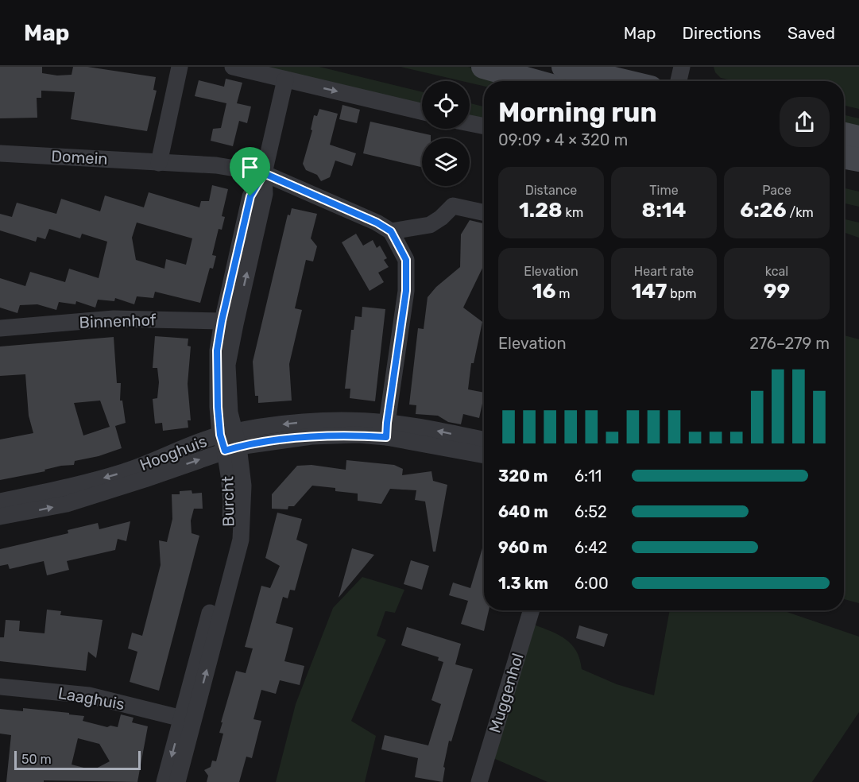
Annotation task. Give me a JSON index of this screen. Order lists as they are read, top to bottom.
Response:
{
  "streets": {
    "street": [
      "Domein",
      "Binnenhof",
      "Hooghuis",
      "Burcht",
      "Muggenhol",
      "Laaghuis"
    ]
  },
  "crossings": [
    ["Domein", "Burcht"],
    ["Binnenhof", "Burcht"],
    ["Hooghuis", "Burcht"],
    ["Burcht", "Laaghuis"]
  ],
  "scale_bar": "50 m",
  "page": {
    "header": "Map",
    "nav": ["Map", "Directions", "Saved"],
    "heading": ["Morning run", "09:09 · 4 × 320 m"],
    "stats": [
      ["Distance", "1.28 km"],
      ["Time", "8:14"],
      ["Pace", "6:26 /km"],
      ["Elevation", "16 m"],
      ["Heart rate", "147 bpm"],
      ["kcal", "99"]
    ],
    "chart": ["Elevation", "276–279 m"],
    "list": [
      {
        "name": "320 m",
        "note": "6:11"
      },
      {
        "name": "640 m",
        "note": "6:52"
      },
      {
        "name": "960 m",
        "note": "6:42"
      },
      {
        "name": "1.3 km",
        "note": "6:00"
      }
    ],
    "scale": "50 m"
  }
}
